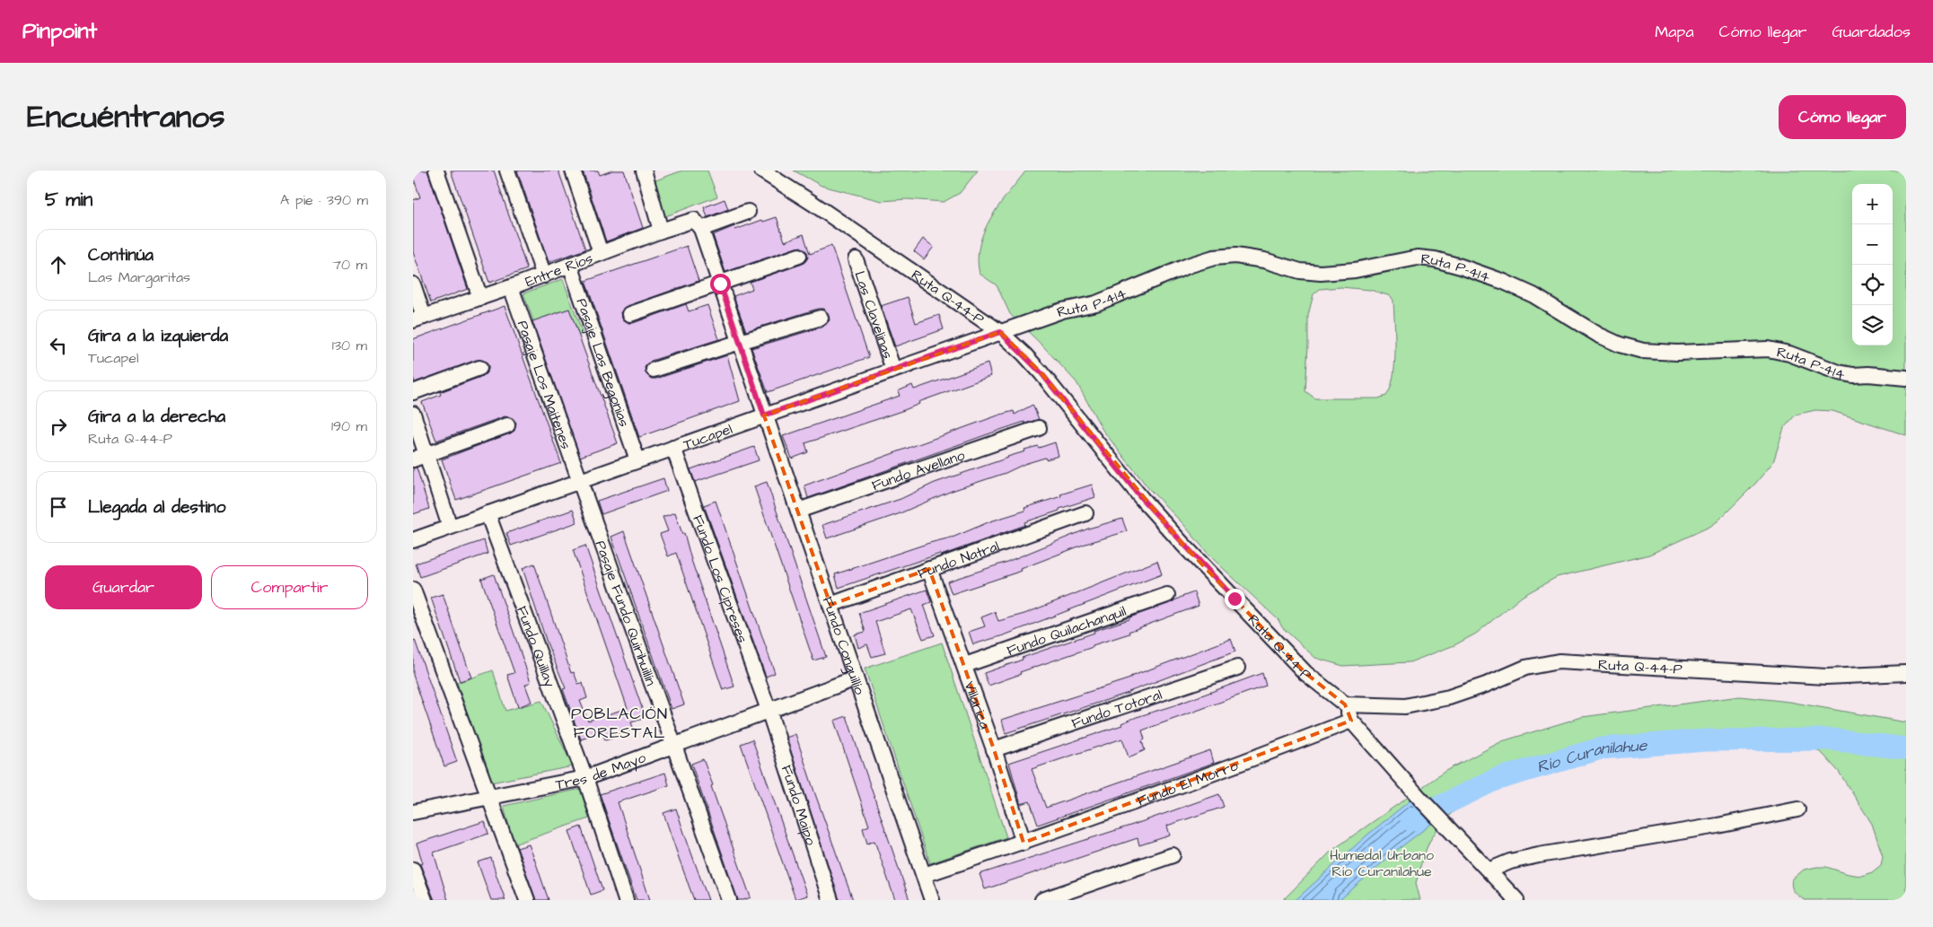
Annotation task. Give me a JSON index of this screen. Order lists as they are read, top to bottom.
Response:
{
  "streets": {
    "street": [
      "Entre Ríos",
      "Ruta P-414",
      "Ruta Q-44-P",
      "Las Clavelinas",
      "Pasaje Las Begonias",
      "Pasaje Los Maitenes",
      "Tucapel",
      "Fundo Avellano",
      "Fundo Natral",
      "Fundo Los Cipreses",
      "Pasaje Fundo Quirihuillín",
      "Fundo Quilachanquil",
      "Fundo Quillay",
      "Fundo Conguillío",
      "Villarica",
      "Fundo Totoral",
      "Tres de Mayo",
      "Fundo El Morro",
      "Fundo Maipo"
    ]
  },
  "crossings": [
    ["Entre Ríos", "Pasaje Las Begonias"],
    ["Entre Ríos", "Pasaje Los Maitenes"],
    ["Entre Ríos", "Fundo Conguillío"],
    ["Ruta P-414", "Ruta Q-44-P"],
    ["Ruta P-414", "Tucapel"],
    ["Ruta Q-44-P", "Tucapel"],
    ["Las Clavelinas", "Tucapel"],
    ["Pasaje Las Begonias", "Tucapel"],
    ["Pasaje Los Maitenes", "Tucapel"],
    ["Pasaje Los Maitenes", "Pasaje Fundo Quirihuillín"],
    ["Tucapel", "Fundo Los Cipreses"],
    ["Tucapel", "Pasaje Fundo Quirihuillín"],
    ["Tucapel", "Fundo Quillay"],
    ["Tucapel", "Fundo Conguillío"],
    ["Fundo Avellano", "Fundo Conguillío"],
    ["Fundo Natral", "Fundo Conguillío"],
    ["Fundo Natral", "Villarica"],
    ["Fundo Los Cipreses", "Tres de Mayo"],
    ["Fundo Los Cipreses", "Fundo Maipo"],
    ["Pasaje Fundo Quirihuillín", "Tres de Mayo"],
    ["Fundo Quilachanquil", "Villarica"],
    ["Fundo Quillay", "Tres de Mayo"],
    ["Fundo Conguillío", "Tres de Mayo"],
    ["Villarica", "Fundo Totoral"],
    ["Villarica", "Fundo El Morro"],
    ["Tres de Mayo", "Fundo Maipo"]
  ],
  "districts": ["POBLACIÓN FORESTAL"],
  "water": ["Río Curanilahue"],
  "parks": ["Humedal Urbano Río Curanilahue"],
  "page": {
    "header": "Pinpoint",
    "nav": ["Mapa", "Cómo llegar", "Guardados"],
    "title": "Encuéntranos",
    "buttons": [
      "Cómo llegar",
      ["Guardar", "Compartir"]
    ],
    "heading": ["5 min", "A pie · 390 m"],
    "map_buttons": ["+", "−"],
    "list": [
      ["Continúa", "Las Margaritas", "70 m"],
      ["Gira a la izquierda", "Tucapel", "130 m"],
      ["Gira a la derecha", "Ruta Q-44-P", "190 m"],
      "Llegada al destino"
    ]
  }
}
